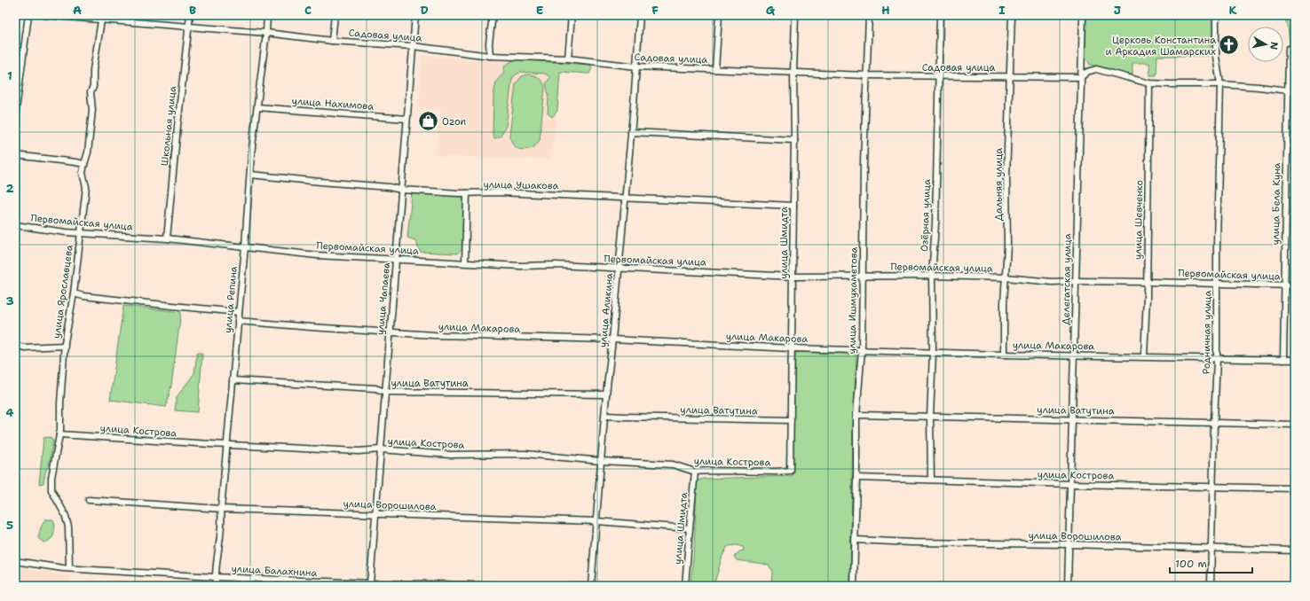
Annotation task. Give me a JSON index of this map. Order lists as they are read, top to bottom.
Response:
{
  "streets": {
    "street": [
      "Садовая улица",
      "улица Нахимова",
      "Школьная улица",
      "Дальняя улица",
      "улица Ушакова",
      "улица Бела Куна",
      "Озёрная улица",
      "улица Шевченко",
      "Первомайская улица",
      "улица Шмидта",
      "Делегатская улица",
      "улица Ярославцева",
      "улица Чапаева",
      "улица Репина",
      "улица Ишмухаметова",
      "улица Аликина",
      "улица Макарова",
      "Родничная улица",
      "улица Ватутина",
      "улица Кострова",
      "улица Ворошилова",
      "улица Балахнина"
    ]
  },
  "crossings": [
    ["Садовая улица", "Школьная улица"],
    ["Садовая улица", "Дальняя улица"],
    ["Садовая улица", "улица Бела Куна"],
    ["Садовая улица", "Озёрная улица"],
    ["Садовая улица", "улица Шевченко"],
    ["Садовая улица", "улица Шмидта"],
    ["Садовая улица", "Делегатская улица"],
    ["Садовая улица", "улица Ярославцева"],
    ["Садовая улица", "улица Чапаева"],
    ["Садовая улица", "улица Репина"],
    ["Садовая улица", "улица Ишмухаметова"],
    ["Садовая улица", "улица Аликина"],
    ["Садовая улица", "Родничная улица"],
    ["улица Нахимова", "улица Чапаева"],
    ["улица Нахимова", "улица Репина"],
    ["Школьная улица", "Первомайская улица"],
    ["Дальняя улица", "Первомайская улица"],
    ["Дальняя улица", "улица Макарова"],
    ["улица Ушакова", "улица Шмидта"],
    ["улица Ушакова", "улица Чапаева"],
    ["улица Ушакова", "улица Репина"],
    ["улица Ушакова", "улица Аликина"],
    ["улица Бела Куна", "Первомайская улица"],
    ["улица Бела Куна", "улица Макарова"],
    ["Озёрная улица", "Первомайская улица"],
    ["Озёрная улица", "улица Макарова"],
    ["Озёрная улица", "улица Ватутина"],
    ["Озёрная улица", "улица Кострова"],
    ["улица Шевченко", "Первомайская улица"],
    ["улица Шевченко", "улица Макарова"],
    ["Первомайская улица", "улица Шмидта"],
    ["Первомайская улица", "Делегатская улица"],
    ["Первомайская улица", "улица Ярославцева"],
    ["Первомайская улица", "улица Чапаева"],
    ["Первомайская улица", "улица Репина"],
    ["Первомайская улица", "улица Ишмухаметова"],
    ["Первомайская улица", "улица Аликина"],
    ["Первомайская улица", "Родничная улица"],
    ["улица Шмидта", "улица Макарова"],
    ["улица Шмидта", "улица Ватутина"],
    ["улица Шмидта", "улица Кострова"],
    ["улица Шмидта", "улица Ворошилова"],
    ["Делегатская улица", "улица Макарова"],
    ["Делегатская улица", "улица Ватутина"],
    ["Делегатская улица", "улица Кострова"],
    ["Делегатская улица", "улица Ворошилова"],
    ["улица Ярославцева", "улица Кострова"],
    ["улица Ярославцева", "улица Балахнина"],
    ["улица Чапаева", "улица Макарова"],
    ["улица Чапаева", "улица Ватутина"],
    ["улица Чапаева", "улица Кострова"],
    ["улица Чапаева", "улица Ворошилова"],
    ["улица Чапаева", "улица Балахнина"],
    ["улица Репина", "улица Макарова"],
    ["улица Репина", "улица Ватутина"],
    ["улица Репина", "улица Кострова"],
    ["улица Репина", "улица Ворошилова"],
    ["улица Репина", "улица Балахнина"],
    ["улица Ишмухаметова", "улица Макарова"],
    ["улица Ишмухаметова", "улица Ватутина"],
    ["улица Ишмухаметова", "улица Кострова"],
    ["улица Ишмухаметова", "улица Ворошилова"],
    ["улица Аликина", "улица Макарова"],
    ["улица Аликина", "улица Ватутина"],
    ["улица Аликина", "улица Кострова"],
    ["улица Аликина", "улица Ворошилова"],
    ["улица Макарова", "Родничная улица"],
    ["Родничная улица", "улица Ватутина"],
    ["Родничная улица", "улица Кострова"],
    ["Родничная улица", "улица Ворошилова"]
  ],
  "places": {
    "church": ["Церковь Константина и Аркадия Шамарских"],
    "shop": ["Ozon"]
  },
  "scale_bar": "100 m",
  "north": "right",
  "grid": {
    "columns": [
      "A",
      "B",
      "C",
      "D",
      "E",
      "F",
      "G",
      "H",
      "I",
      "J",
      "K"
    ],
    "rows": [
      "1",
      "2",
      "3",
      "4",
      "5"
    ]
  }
}
